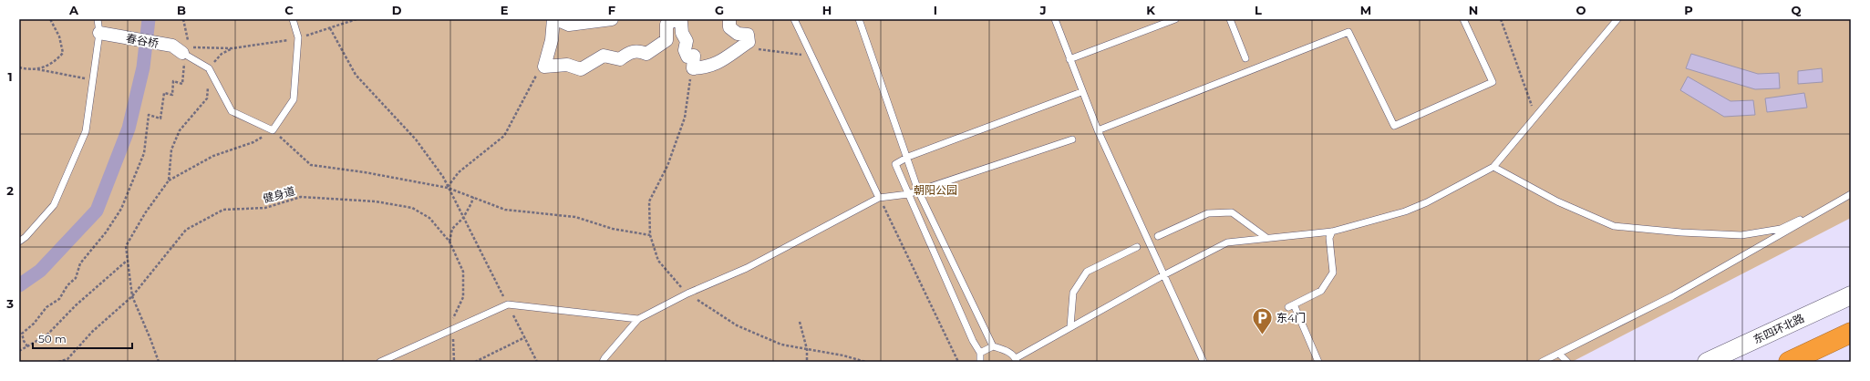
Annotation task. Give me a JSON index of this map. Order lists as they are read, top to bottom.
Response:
{
  "streets": {
    "street": ["春谷桥", "东四环北路"],
    "path": ["健身道"]
  },
  "parks": ["朝阳公园"],
  "places": {
    "parking": ["东4门"]
  },
  "scale_bar": "50 m",
  "grid": {
    "columns": [
      "A",
      "B",
      "C",
      "D",
      "E",
      "F",
      "G",
      "H",
      "I",
      "J",
      "K",
      "L",
      "M",
      "N",
      "O",
      "P",
      "Q"
    ],
    "rows": ["1", "2", "3"]
  }
}
